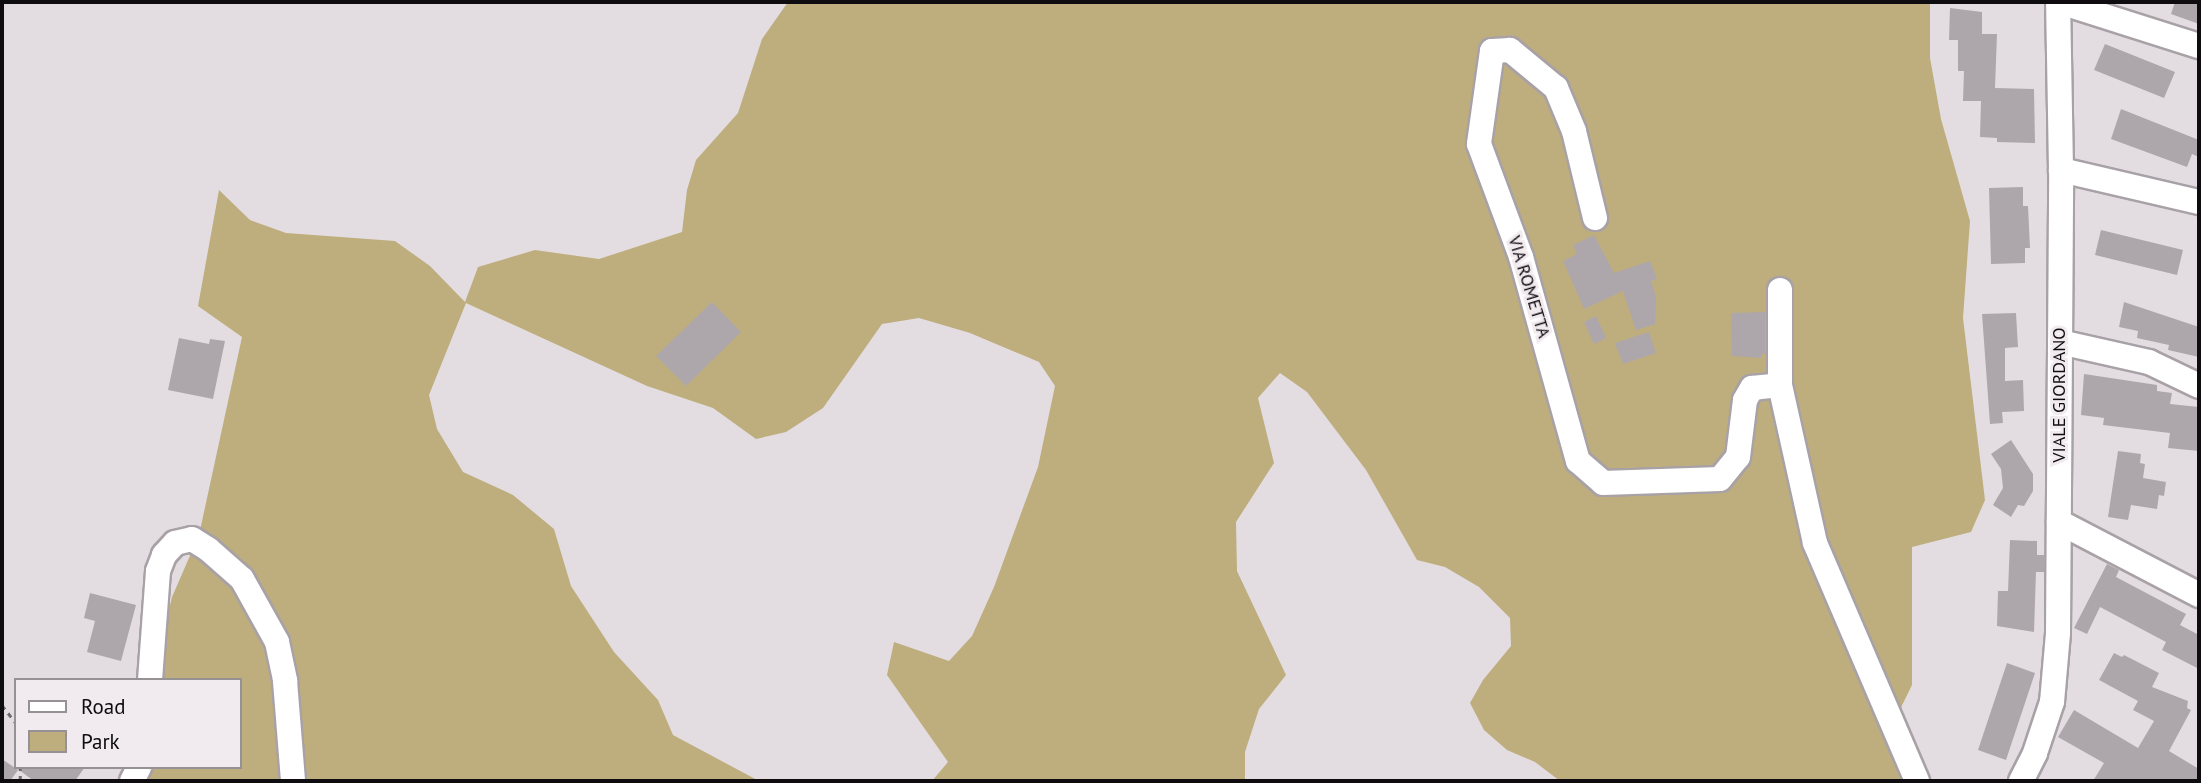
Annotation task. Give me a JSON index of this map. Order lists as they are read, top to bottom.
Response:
{
  "streets": {
    "street": ["VIA ROMETTA", "VIALE GIORDANO"]
  },
  "legend": ["Road", "Park"]
}
